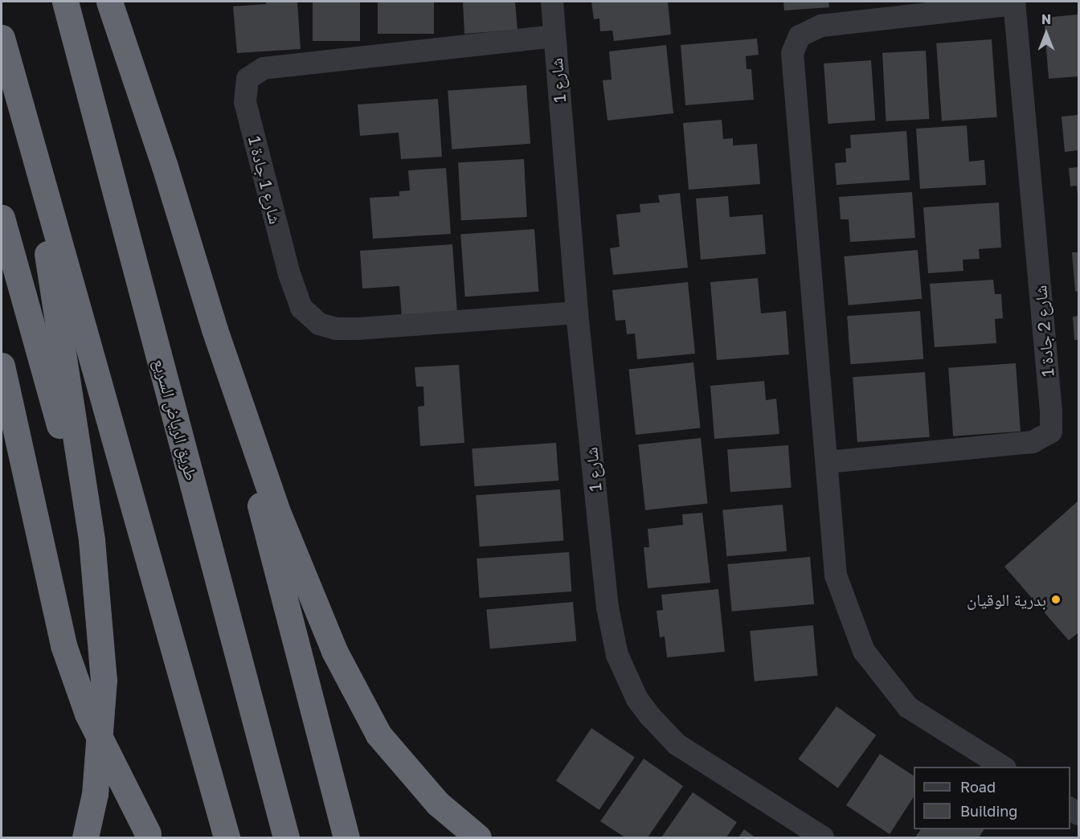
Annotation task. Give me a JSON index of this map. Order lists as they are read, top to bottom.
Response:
{
  "streets": {
    "highway": ["طريق الرياض السريع"],
    "street": ["شارع 1", "شارع 1 جادة 1", "شارع 2 جادة 1"]
  },
  "crossings": [
    ["شارع 1", "شارع 1 جادة 1"]
  ],
  "places": ["بدرية الوقيان"],
  "legend": ["Road", "Building"],
  "north": "top"
}
